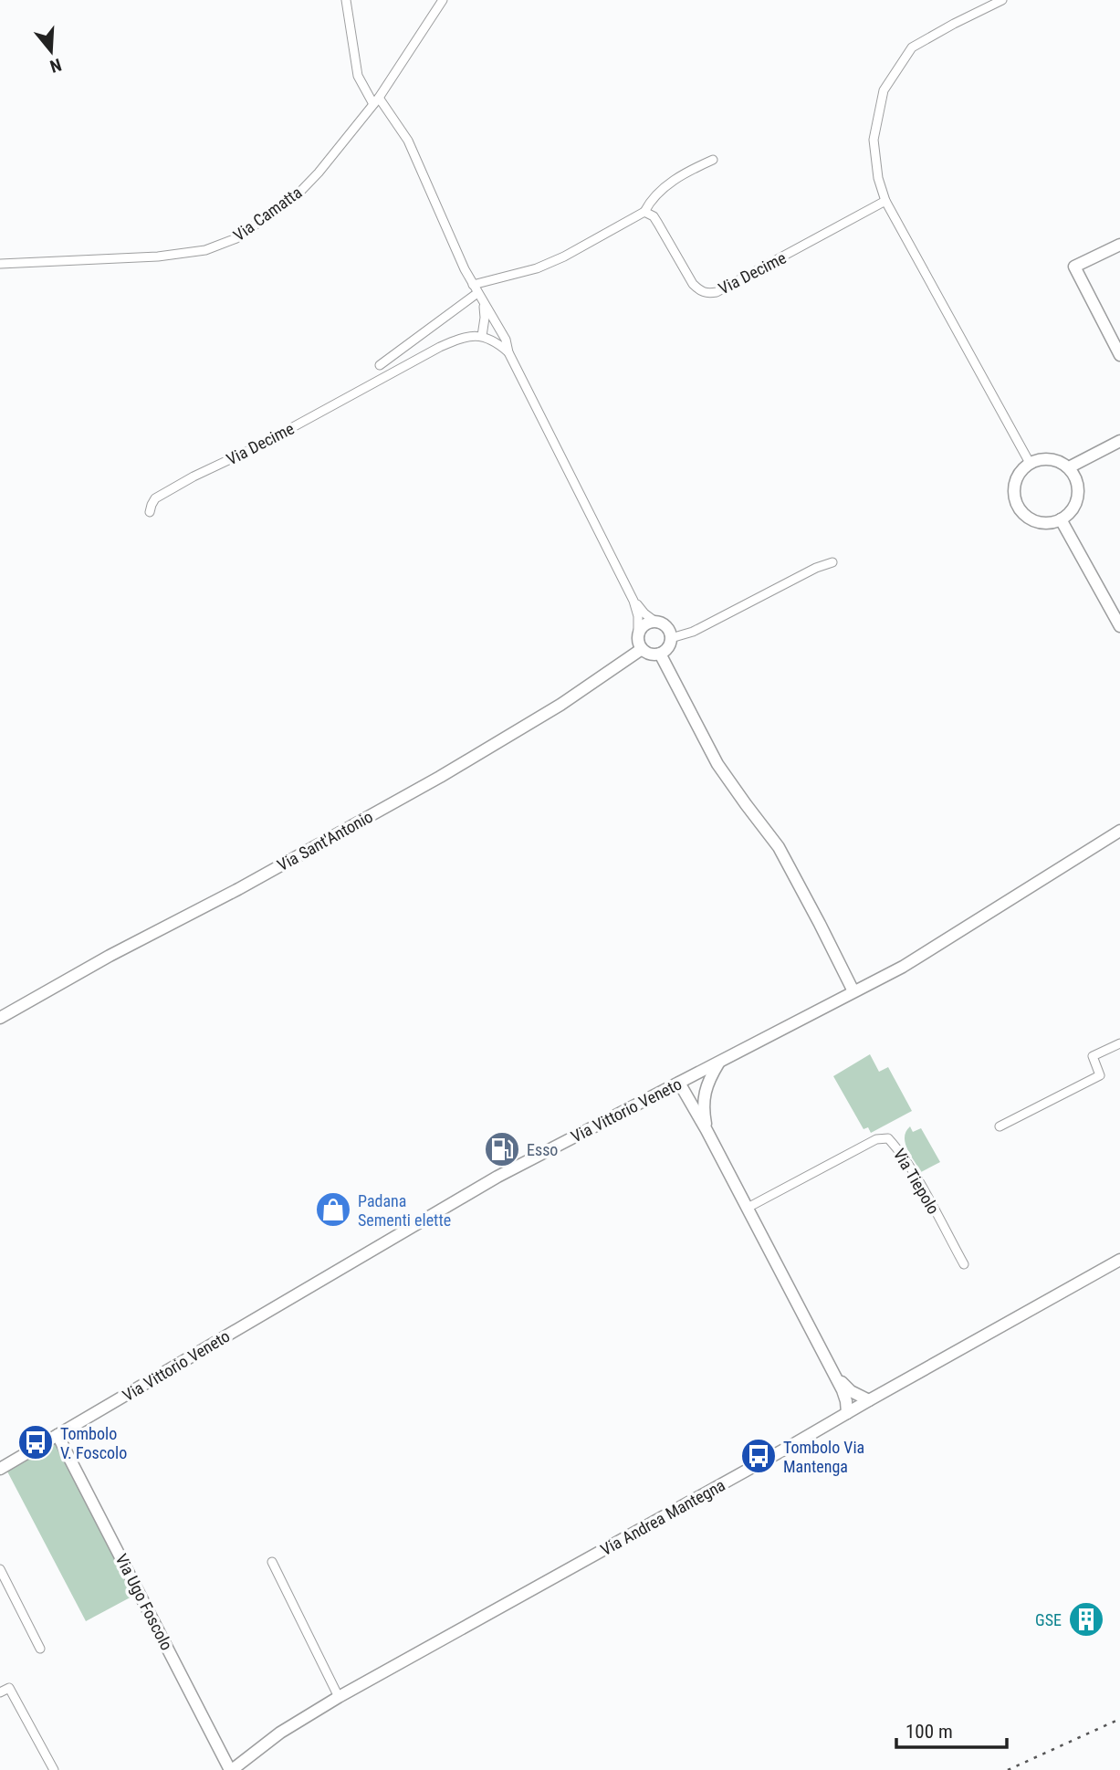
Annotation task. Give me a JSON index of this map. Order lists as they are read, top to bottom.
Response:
{
  "streets": {
    "street": [
      "Via Camatta",
      "Via Decime",
      "Via Sant'Antonio",
      "Via Vittorio Veneto",
      "Via Tiepolo",
      "Via Andrea Mantegna",
      "Via Ugo Foscolo"
    ]
  },
  "crossings": [
    ["Via Vittorio Veneto", "Via Ugo Foscolo"],
    ["Via Andrea Mantegna", "Via Ugo Foscolo"]
  ],
  "places": {
    "fuel station": ["Esso"],
    "shop": ["Padana Sementi elette"],
    "bus stop": ["Tombolo V. Foscolo", "Tombolo Via Mantenga"],
    "building": ["GSE"]
  },
  "scale_bar": "100 m",
  "north": "bottom"
}
